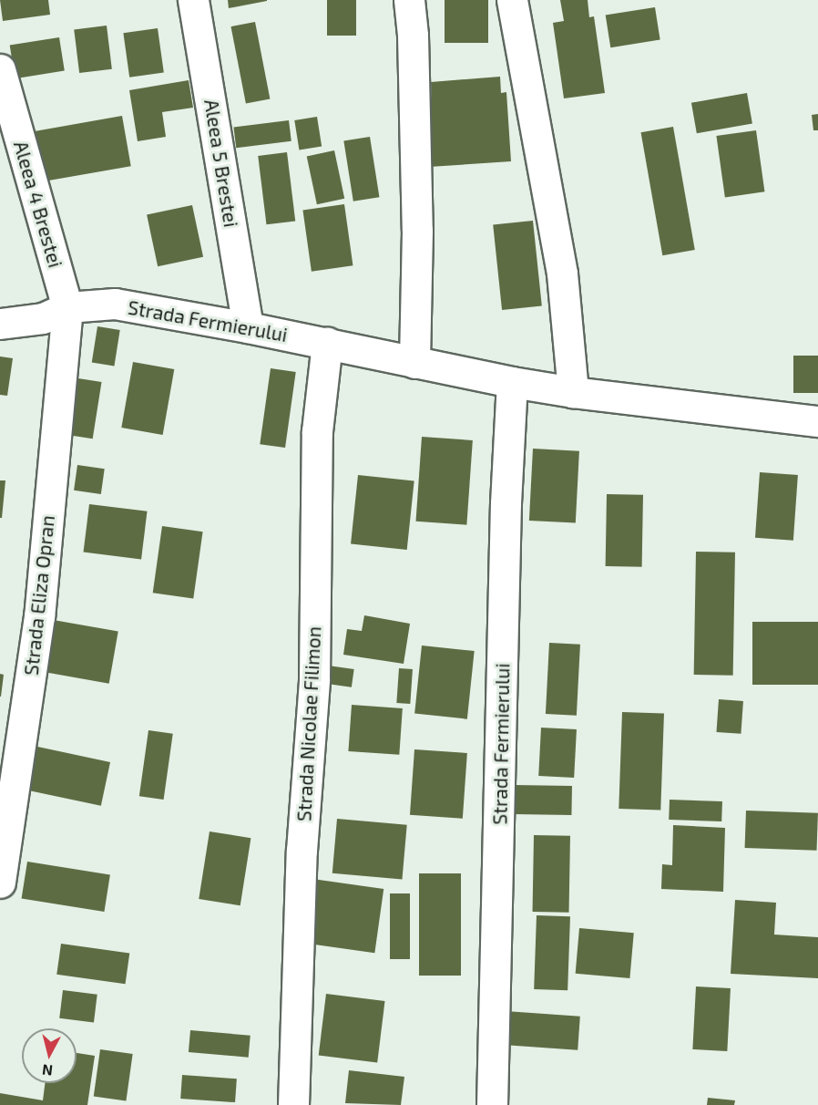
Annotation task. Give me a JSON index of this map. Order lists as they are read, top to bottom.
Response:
{
  "streets": {
    "street": [
      "Aleea 5 Brestei",
      "Aleea 4 Brestei",
      "Strada Fermierului",
      "Strada Eliza Opran",
      "Strada Nicolae Filimon"
    ]
  },
  "crossings": [
    ["Aleea 5 Brestei", "Strada Fermierului"],
    ["Aleea 4 Brestei", "Strada Fermierului"],
    ["Aleea 4 Brestei", "Strada Eliza Opran"],
    ["Strada Fermierului", "Strada Eliza Opran"],
    ["Strada Fermierului", "Strada Nicolae Filimon"]
  ],
  "north": "bottom"
}
